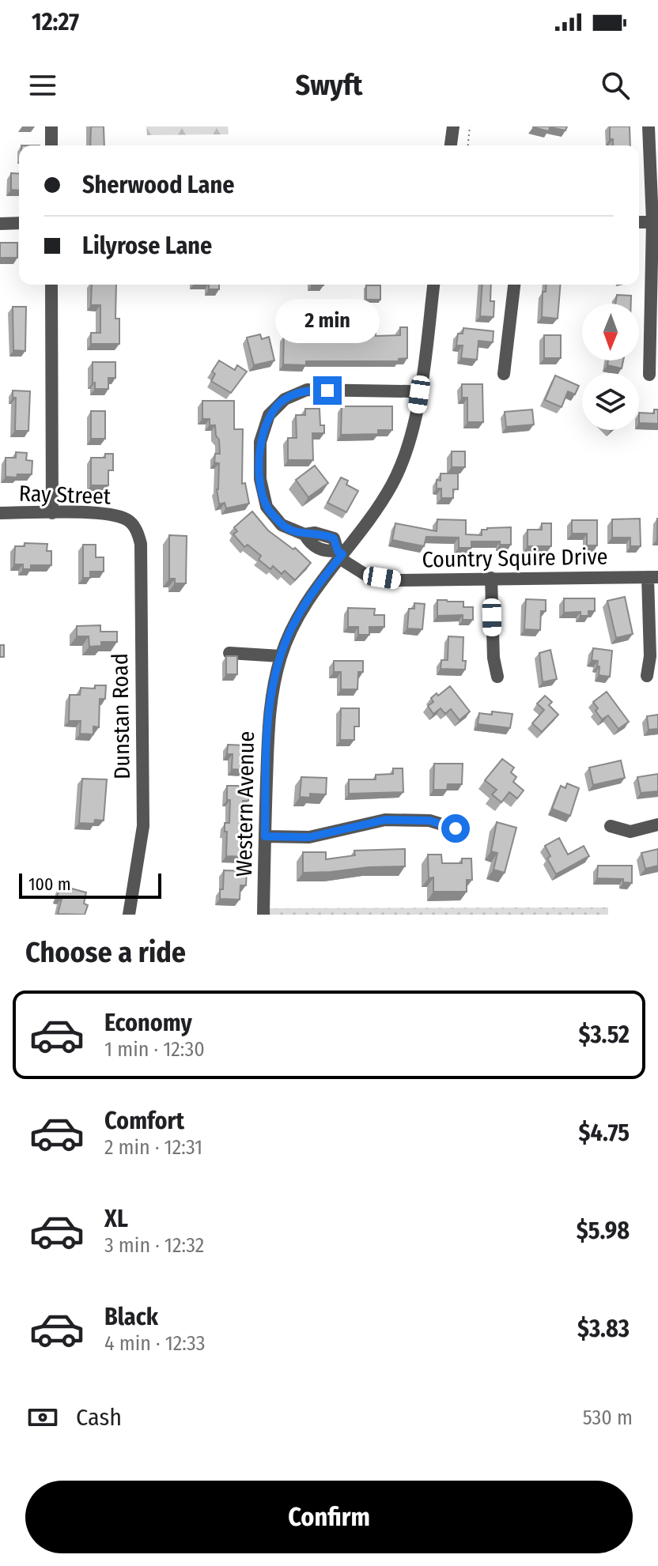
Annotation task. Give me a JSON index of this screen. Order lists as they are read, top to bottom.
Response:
{
  "streets": {
    "street": [
      "Ray Street",
      "Country Squire Drive",
      "Dunstan Road",
      "Western Avenue"
    ]
  },
  "crossings": [
    ["Ray Street", "Dunstan Road"],
    ["Country Squire Drive", "Western Avenue"]
  ],
  "scale_bar": "100 m",
  "north": "bottom",
  "page": {
    "status": "12:27",
    "header": "Swyft",
    "banner": ["Sherwood Lane", "Lilyrose Lane"],
    "bubble": "2 min",
    "scale": "100 m",
    "heading": "Choose a ride",
    "list": [
      {
        "name": "Economy",
        "note": "1 min · 12:30",
        "value": "$3.52"
      },
      {
        "name": "Comfort",
        "note": "2 min · 12:31",
        "value": "$4.75"
      },
      {
        "name": "XL",
        "note": "3 min · 12:32",
        "value": "$5.98"
      },
      {
        "name": "Black",
        "note": "4 min · 12:33",
        "value": "$3.83"
      }
    ],
    "pay": ["Cash", "530 m"],
    "buttons": "Confirm"
  }
}
